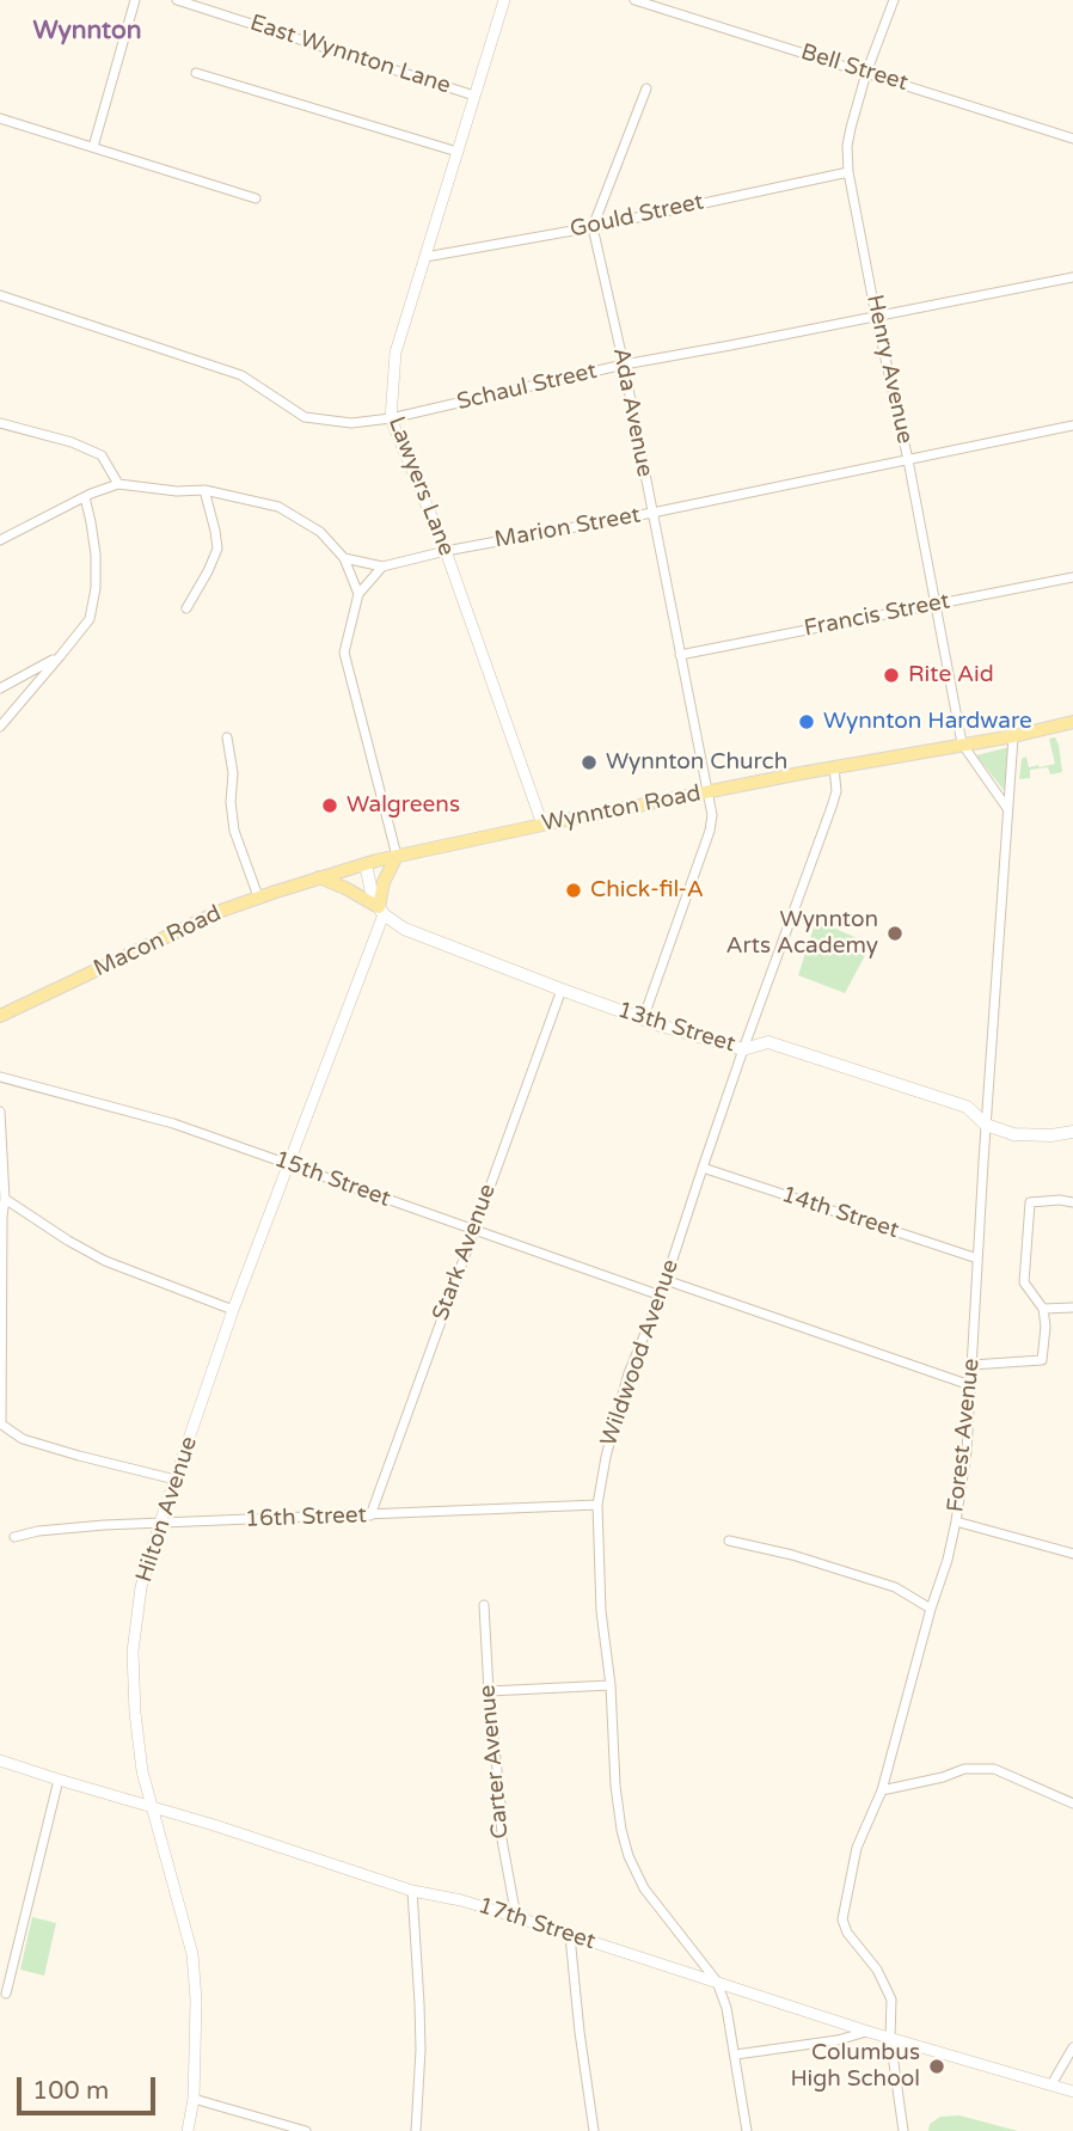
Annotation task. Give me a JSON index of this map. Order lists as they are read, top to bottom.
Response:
{
  "streets": {
    "main road": ["Wynnton Road", "Macon Road", "13th Street"],
    "street": [
      "East Wynnton Lane",
      "Bell Street",
      "Gould Street",
      "Henry Avenue",
      "Schaul Street",
      "Ada Avenue",
      "Lawyers Lane",
      "Marion Street",
      "Francis Street",
      "15th Street",
      "14th Street",
      "Stark Avenue",
      "Wildwood Avenue",
      "Forest Avenue",
      "Hilton Avenue",
      "16th Street",
      "Carter Avenue",
      "17th Street"
    ]
  },
  "crossings": [
    ["East Wynnton Lane", "Lawyers Lane"],
    ["Bell Street", "Henry Avenue"],
    ["Gould Street", "Henry Avenue"],
    ["Gould Street", "Ada Avenue"],
    ["Gould Street", "Lawyers Lane"],
    ["Henry Avenue", "Schaul Street"],
    ["Henry Avenue", "Marion Street"],
    ["Henry Avenue", "Francis Street"],
    ["Henry Avenue", "Wynnton Road"],
    ["Schaul Street", "Ada Avenue"],
    ["Schaul Street", "Lawyers Lane"],
    ["Ada Avenue", "Marion Street"],
    ["Ada Avenue", "Francis Street"],
    ["Ada Avenue", "Wynnton Road"],
    ["Lawyers Lane", "Marion Street"],
    ["Lawyers Lane", "Wynnton Road"],
    ["Wynnton Road", "Macon Road"],
    ["Wynnton Road", "Wildwood Avenue"],
    ["Wynnton Road", "Forest Avenue"],
    ["13th Street", "Stark Avenue"],
    ["13th Street", "Wildwood Avenue"],
    ["13th Street", "Forest Avenue"],
    ["13th Street", "Hilton Avenue"],
    ["15th Street", "Stark Avenue"],
    ["15th Street", "Wildwood Avenue"],
    ["15th Street", "Hilton Avenue"],
    ["14th Street", "Wildwood Avenue"],
    ["14th Street", "Forest Avenue"],
    ["Stark Avenue", "16th Street"],
    ["Wildwood Avenue", "16th Street"],
    ["Wildwood Avenue", "17th Street"],
    ["Forest Avenue", "17th Street"],
    ["Hilton Avenue", "16th Street"],
    ["Hilton Avenue", "17th Street"],
    ["Carter Avenue", "17th Street"]
  ],
  "districts": ["Wynnton"],
  "places": [
    "Rite Aid",
    "Wynnton Hardware",
    "Wynnton Church",
    "Walgreens",
    "Chick-fil-A",
    "Wynnton Arts Academy",
    "Columbus High School"
  ],
  "scale_bar": "100 m"
}
